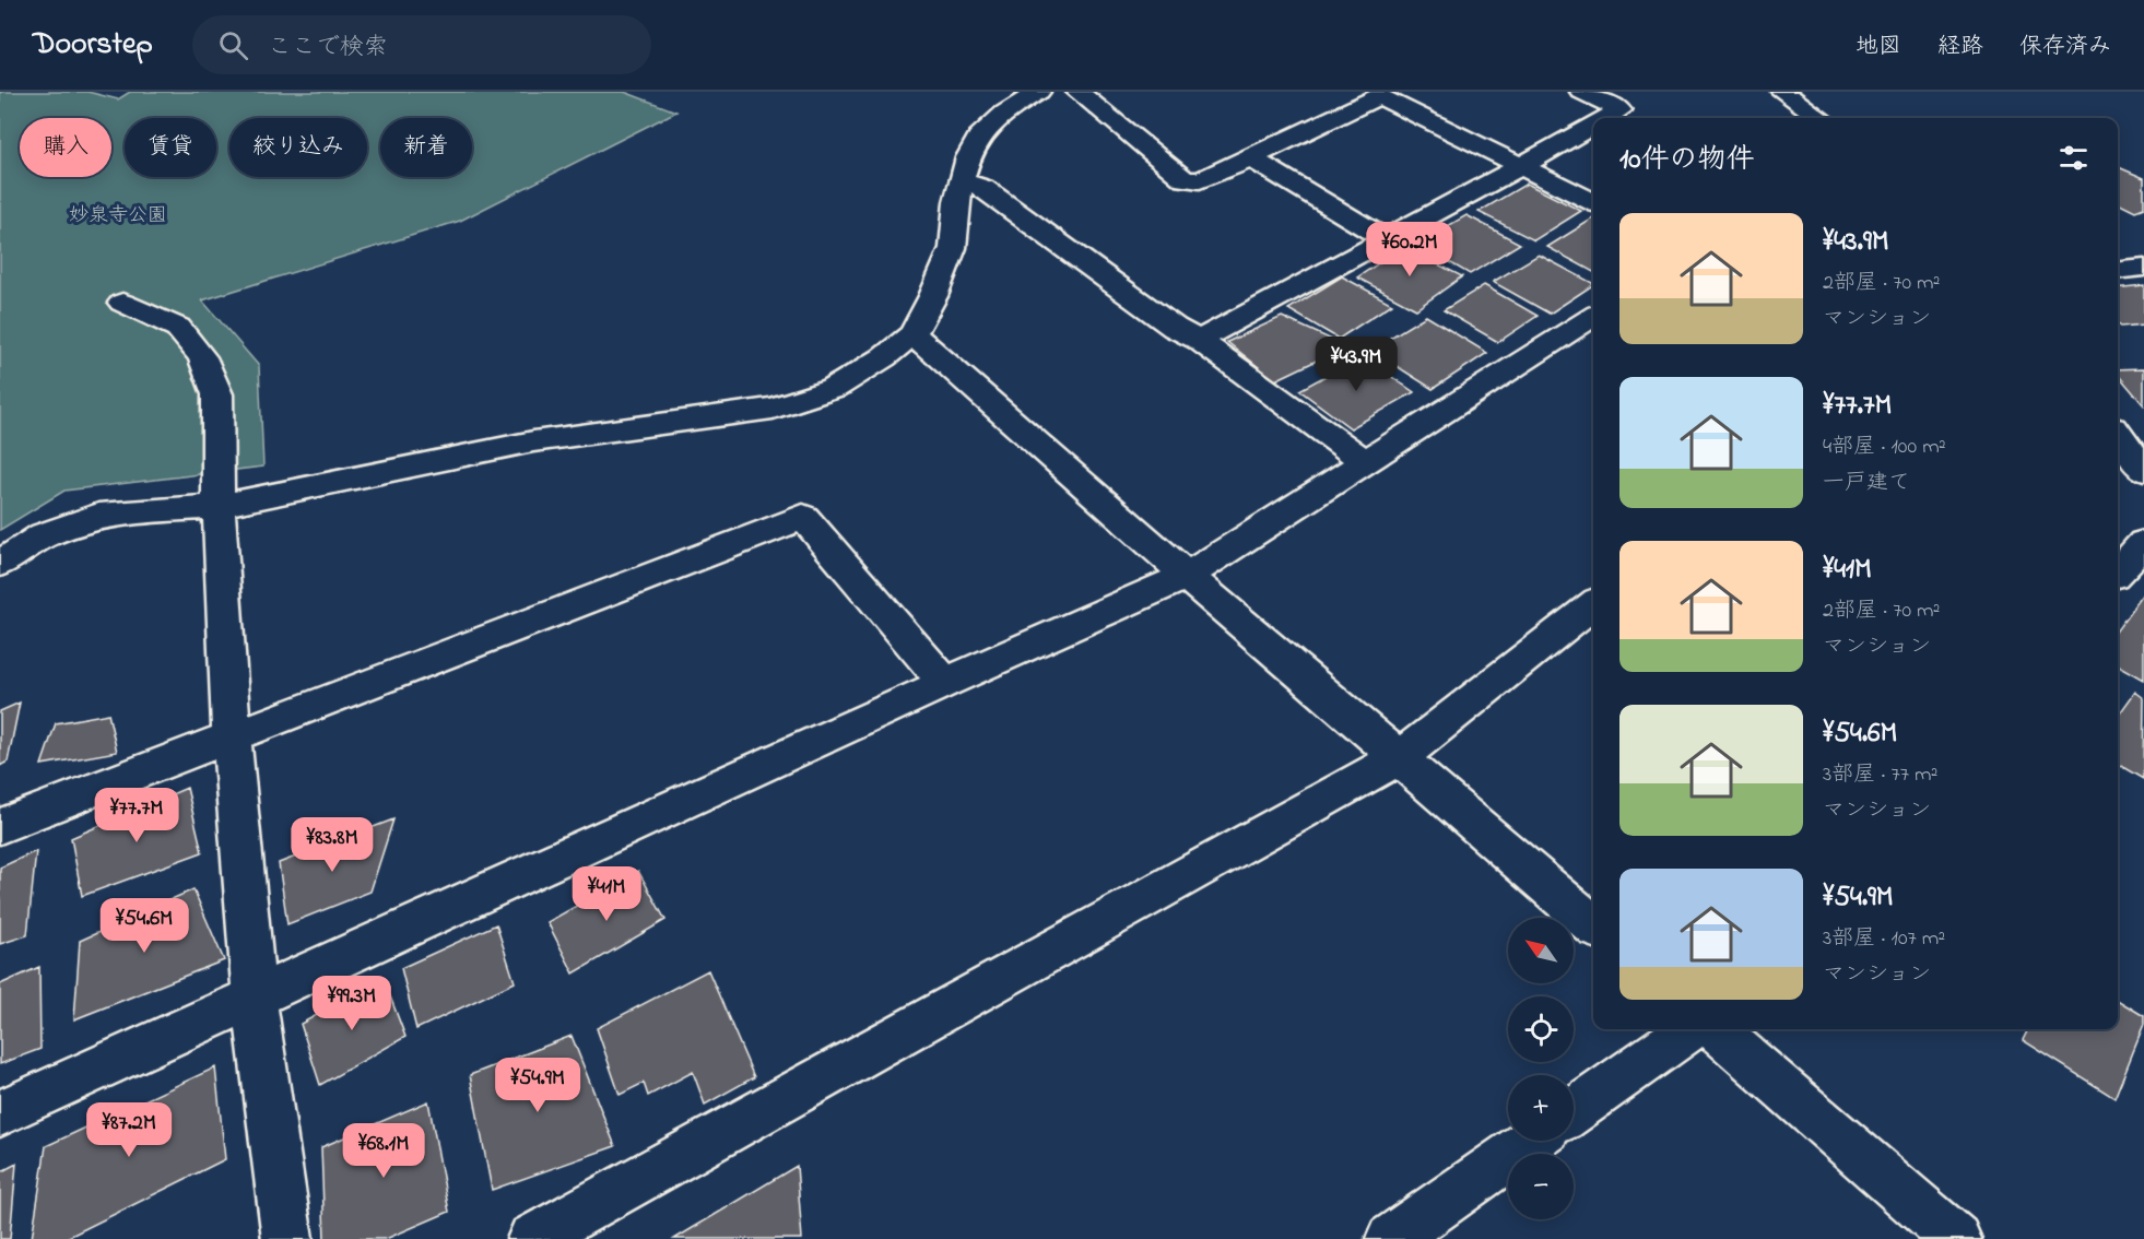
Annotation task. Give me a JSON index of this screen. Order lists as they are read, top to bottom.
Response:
{
  "parks": ["妙泉寺公園"],
  "north": "top left",
  "page": {
    "header": "Doorstep",
    "search": "ここで検索",
    "nav": ["地図", "経路", "保存済み"],
    "chip": [
      "購入",
      "賃貸",
      "絞り込み",
      "新着"
    ],
    "heading": "10件の物件",
    "list": [
      {
        "name": "¥43.9M",
        "note": "2部屋 · 70 m² · マンション"
      },
      {
        "name": "¥77.7M",
        "note": "4部屋 · 100 m² · 一戸建て"
      },
      {
        "name": "¥41M",
        "note": "2部屋 · 70 m² · マンション"
      },
      {
        "name": "¥54.6M",
        "note": "3部屋 · 77 m² · マンション"
      },
      {
        "name": "¥54.9M",
        "note": "3部屋 · 107 m² · マンション"
      }
    ],
    "price": [
      "¥60.2M",
      "¥43.9M",
      "¥77.7M",
      "¥83.8M",
      "¥41M",
      "¥54.6M",
      "¥99.3M",
      "¥54.9M",
      "¥87.2M",
      "¥68.1M"
    ],
    "map_buttons": ["+", "−"]
  }
}
